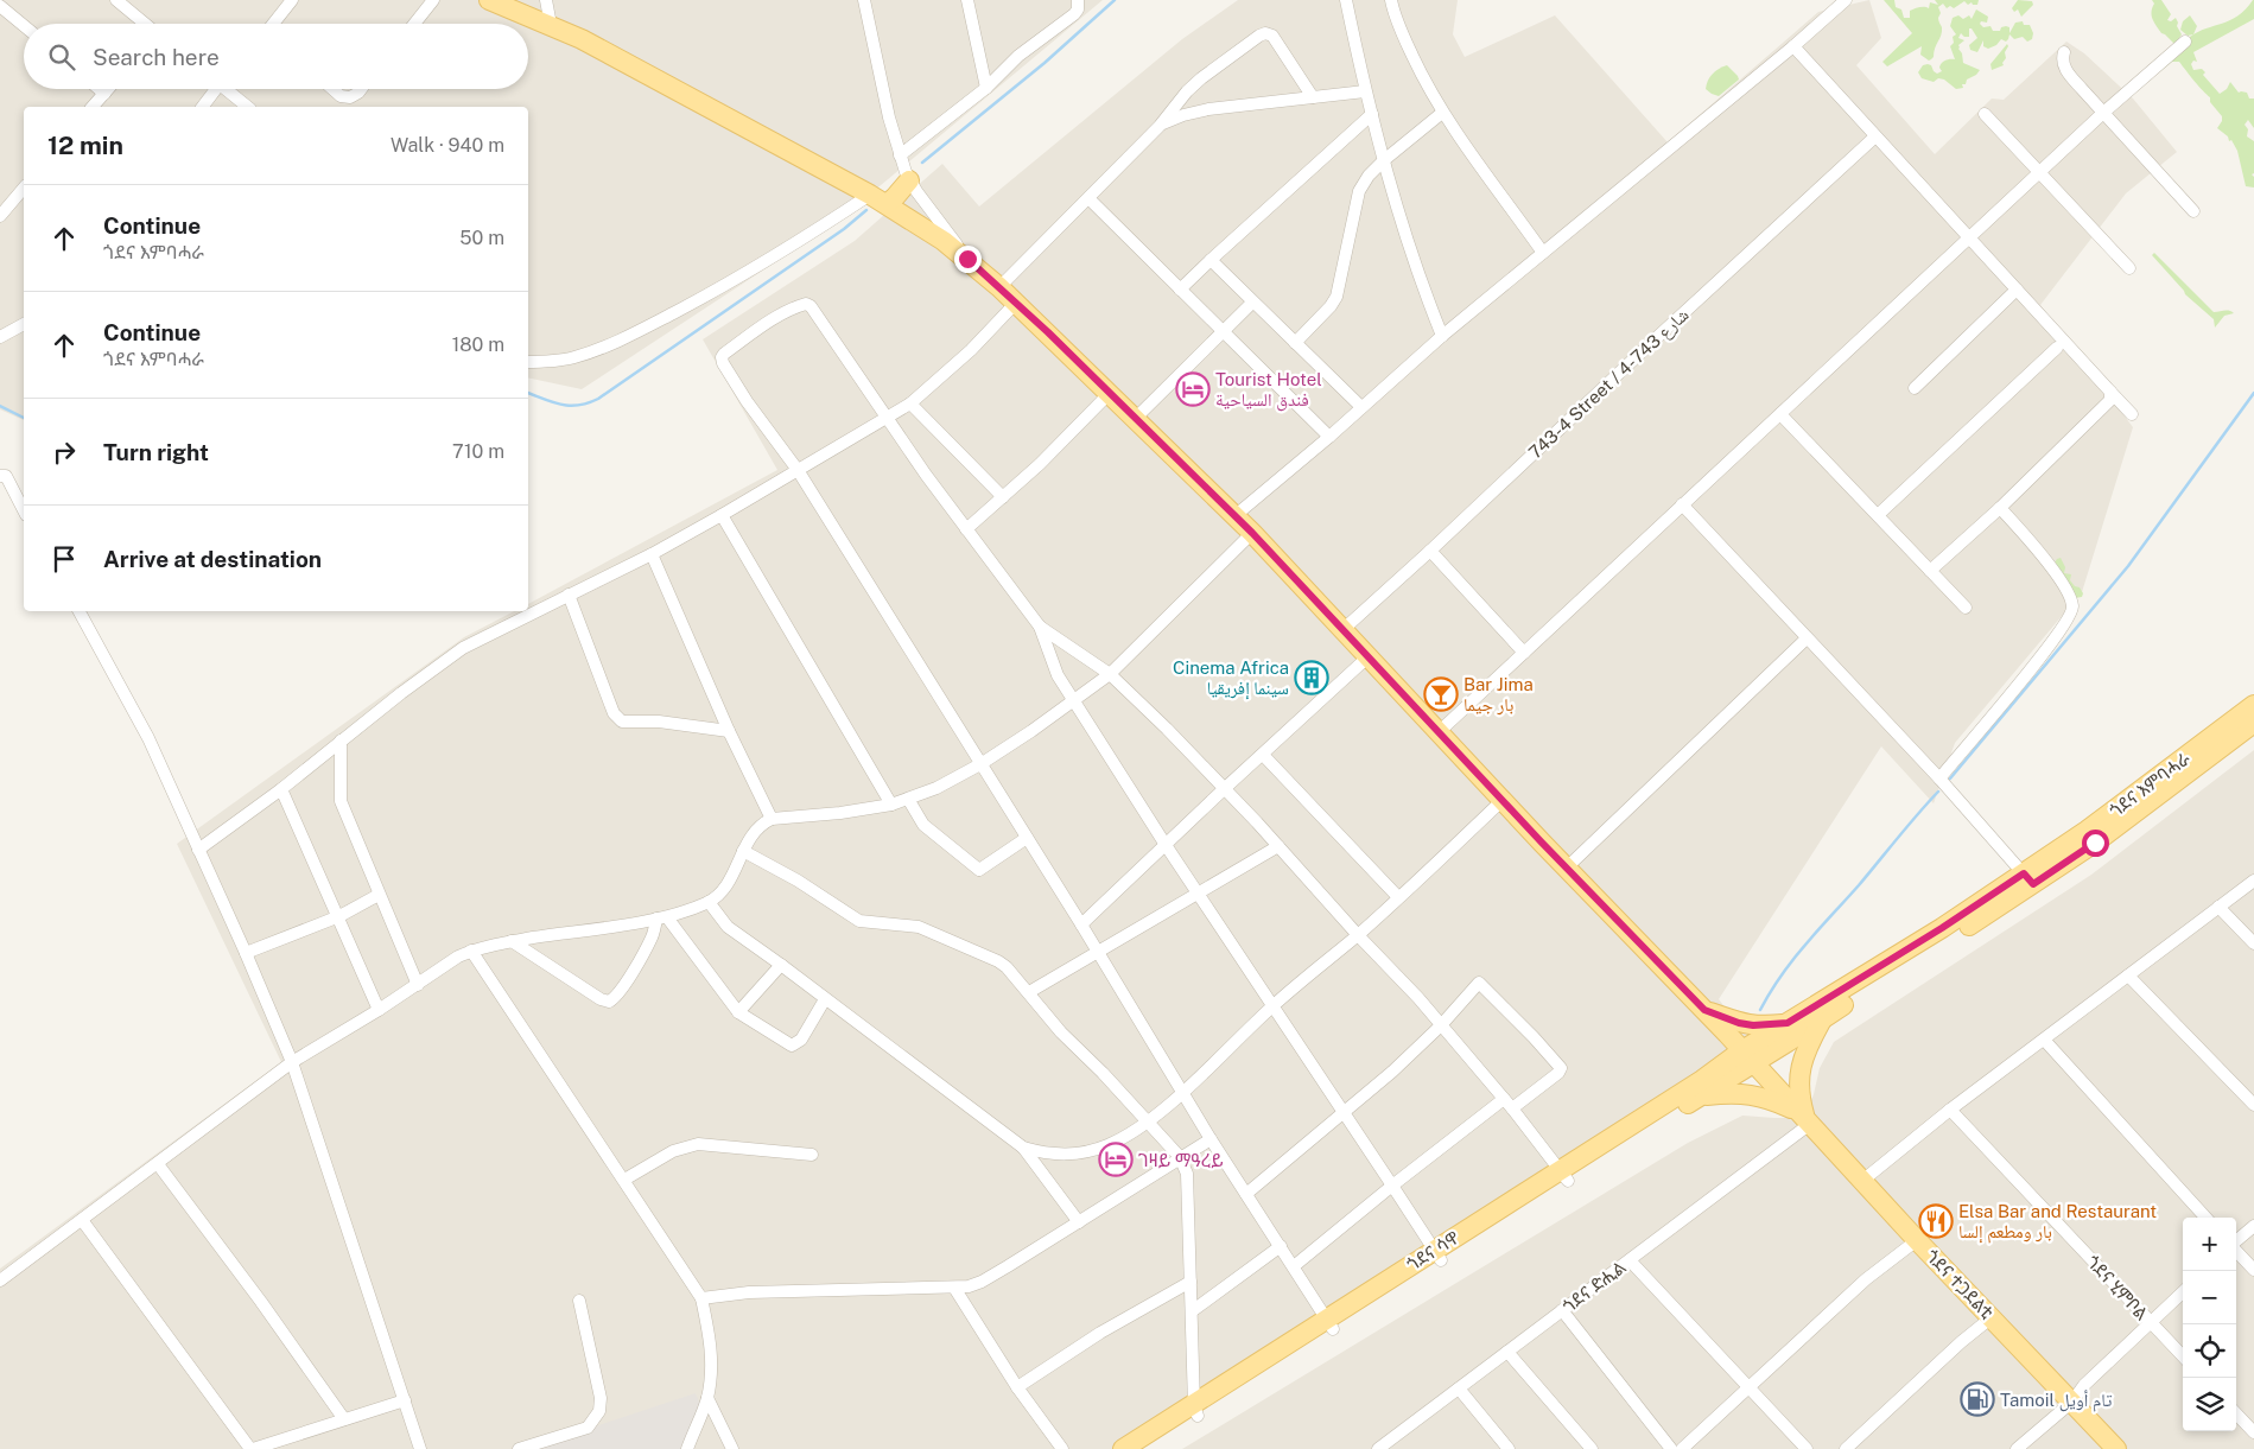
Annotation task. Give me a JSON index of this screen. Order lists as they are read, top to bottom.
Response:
{
  "streets": {
    "main road": ["ጎደና እምባሓራ", "ጎደና ሳዋ", "ጎደና ተጋደልቲ"],
    "street": ["743-4 Street / شارع 743-4", "ጎደና ድሒል", "ጎደና ሂምቦል"]
  },
  "crossings": [
    ["743-4 Street / شارع 743-4", "ጎደና ተጋደልቲ"],
    ["ጎደና እምባሓራ", "ጎደና ሳዋ"],
    ["ጎደና እምባሓራ", "ጎደና ተጋደልቲ"],
    ["ጎደና ሳዋ", "ጎደና ተጋደልቲ"],
    ["ጎደና ተጋደልቲ", "ጎደና ድሒል"]
  ],
  "places": {
    "hotel": ["Tourist Hotel فندق السياحية", "ገዛይ ማዓረይ"],
    "building": ["Cinema Africa سينما إفريقيا"],
    "bar": ["Bar Jima بار جيما"],
    "restaurant": ["Elsa Bar and Restaurant بار ومطعم إلسا"],
    "fuel station": ["Tamoil تام أويل"]
  },
  "page": {
    "search": "Search here",
    "heading": ["12 min", "Walk · 940 m"],
    "list": [
      ["Continue", "ጎደና እምባሓራ", "50 m"],
      ["Continue", "ጎደና እምባሓራ", "180 m"],
      ["Turn right", "710 m"],
      "Arrive at destination"
    ],
    "map_buttons": ["+", "−"]
  }
}
